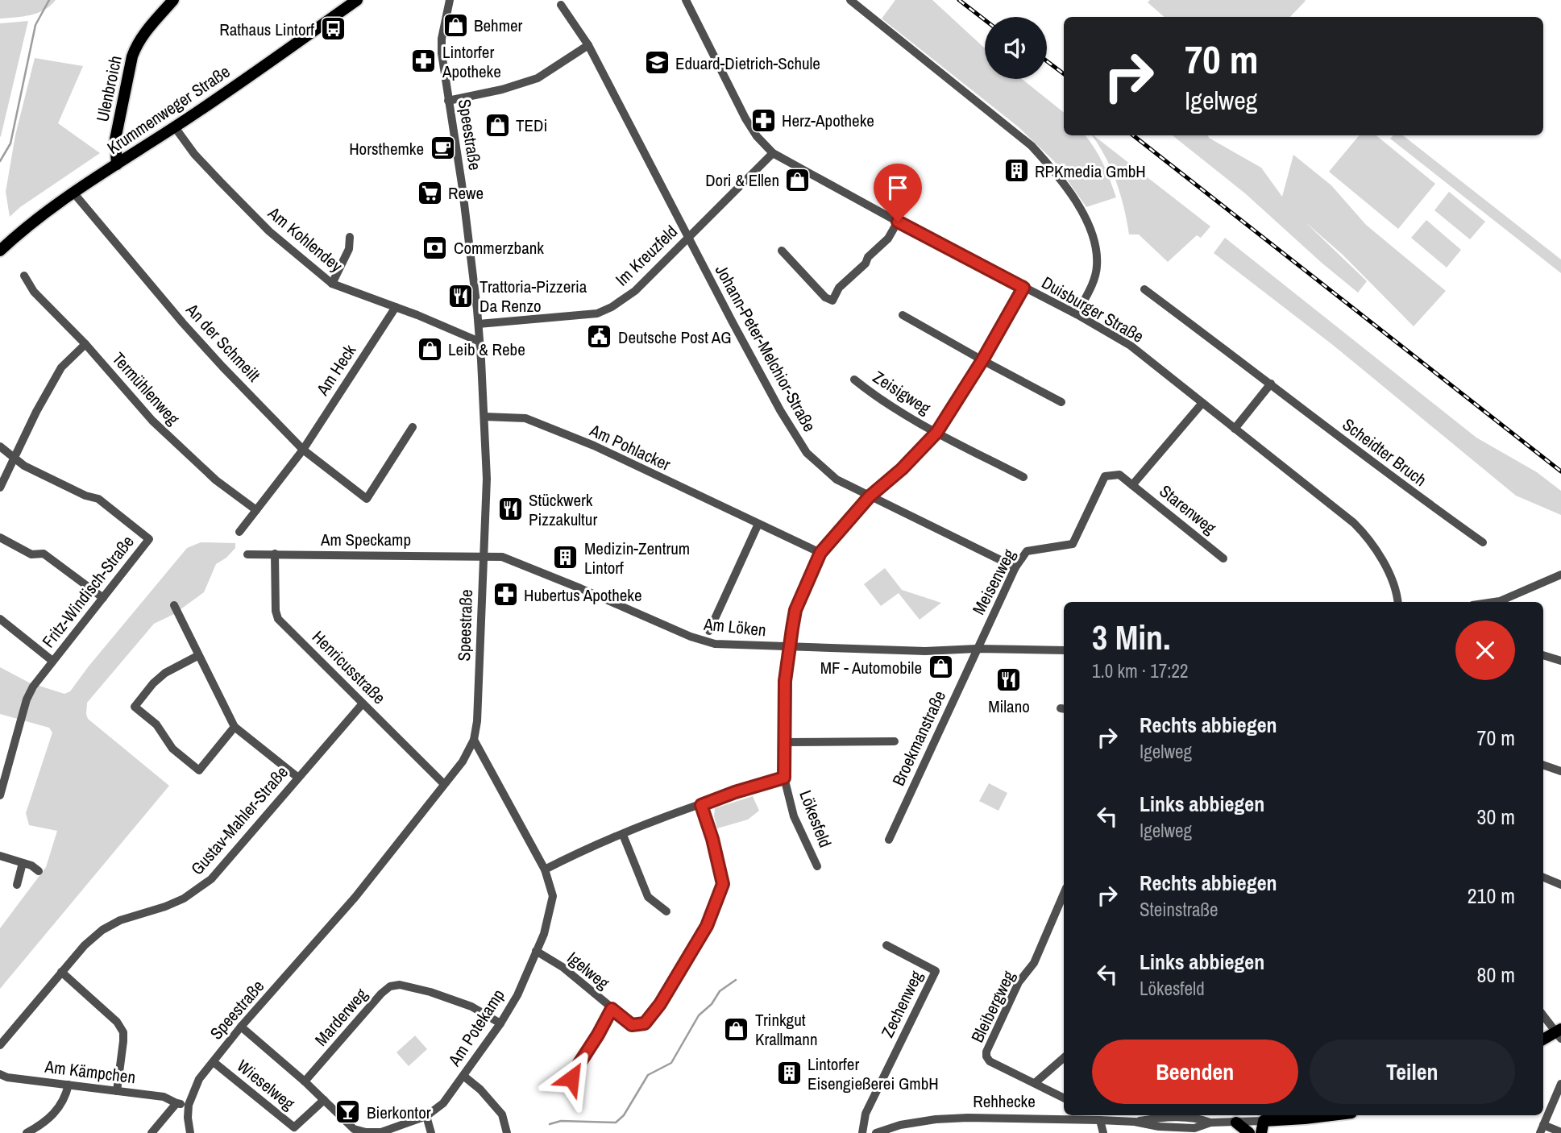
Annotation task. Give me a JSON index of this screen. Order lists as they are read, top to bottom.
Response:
{
  "streets": {
    "main road": ["Ulenbroich", "Krummenweger Straße", "Rehhecke"],
    "street": [
      "Speestraße",
      "Am Kohlendey",
      "Im Kreuzfeld",
      "Duisburger Straße",
      "An der Schmeilt",
      "Johann-Peter-Melchior-Straße",
      "Am Heck",
      "Termühlenweg",
      "Zeisigweg",
      "Am Pohlacker",
      "Scheidter Bruch",
      "Starenweg",
      "Am Speckamp",
      "Meisenweg",
      "Fritz-Windisch-Straße",
      "Am Löken",
      "Henricusstraße",
      "Broekmanstraße",
      "Lökesfeld",
      "Gustav-Mahler-Straße",
      "Igelweg",
      "Zechenweg",
      "Bleibergweg",
      "Marderweg",
      "Am Potekamp",
      "Am Kämpchen",
      "Wieselweg"
    ]
  },
  "crossings": [
    ["Ulenbroich", "Krummenweger Straße"],
    ["Krummenweger Straße", "Am Kohlendey"],
    ["Krummenweger Straße", "An der Schmeilt"],
    ["Speestraße", "Am Kohlendey"],
    ["Speestraße", "Im Kreuzfeld"],
    ["Speestraße", "Am Pohlacker"],
    ["Speestraße", "Am Speckamp"],
    ["Speestraße", "Am Löken"],
    ["Speestraße", "Henricusstraße"],
    ["Speestraße", "Am Potekamp"],
    ["Speestraße", "Wieselweg"],
    ["Am Kohlendey", "Am Heck"],
    ["Im Kreuzfeld", "Duisburger Straße"],
    ["Im Kreuzfeld", "Johann-Peter-Melchior-Straße"],
    ["Duisburger Straße", "Lökesfeld"],
    ["An der Schmeilt", "Am Heck"],
    ["Johann-Peter-Melchior-Straße", "Meisenweg"],
    ["Johann-Peter-Melchior-Straße", "Lökesfeld"],
    ["Zeisigweg", "Lökesfeld"],
    ["Am Pohlacker", "Lökesfeld"],
    ["Starenweg", "Meisenweg"],
    ["Am Speckamp", "Am Löken"],
    ["Am Speckamp", "Henricusstraße"],
    ["Meisenweg", "Am Löken"],
    ["Meisenweg", "Broekmanstraße"],
    ["Am Löken", "Broekmanstraße"],
    ["Am Löken", "Lökesfeld"],
    ["Henricusstraße", "Gustav-Mahler-Straße"],
    ["Igelweg", "Am Potekamp"],
    ["Marderweg", "Am Potekamp"],
    ["Am Potekamp", "Wieselweg"]
  ],
  "places": {
    "shop": [
      "Behmer",
      "TEDi",
      "Dori & Ellen",
      "Leib & Rebe",
      "MF - Automobile",
      "Trinkgut Krallmann"
    ],
    "bus stop": ["Rathaus Lintorf"],
    "pharmacy": ["Lintorfer Apotheke", "Herz-Apotheke", "Hubertus Apotheke"],
    "school or university": ["Eduard-Dietrich-Schule"],
    "cafe": ["Horsthemke"],
    "building": ["RPKmedia GmbH", "Medizin-Zentrum Lintorf", "Lintorfer Eisengießerei GmbH"],
    "supermarket": ["Rewe"],
    "bank": ["Commerzbank"],
    "restaurant": ["Trattoria-Pizzeria Da Renzo", "Stückwerk Pizzakultur", "Milano"],
    "public building": ["Deutsche Post AG"],
    "bar": ["Bierkontor"]
  },
  "page": {
    "turn": ["70 m", "Igelweg"],
    "heading": ["3 Min.", "1.0 km · 17:22"],
    "list": [
      {
        "name": "Rechts abbiegen",
        "note": "Igelweg",
        "value": "70 m"
      },
      {
        "name": "Links abbiegen",
        "note": "Igelweg",
        "value": "30 m"
      },
      {
        "name": "Rechts abbiegen",
        "note": "Steinstraße",
        "value": "210 m"
      },
      {
        "name": "Links abbiegen",
        "note": "Lökesfeld",
        "value": "80 m"
      }
    ],
    "buttons": ["Beenden", "Teilen"]
  }
}
